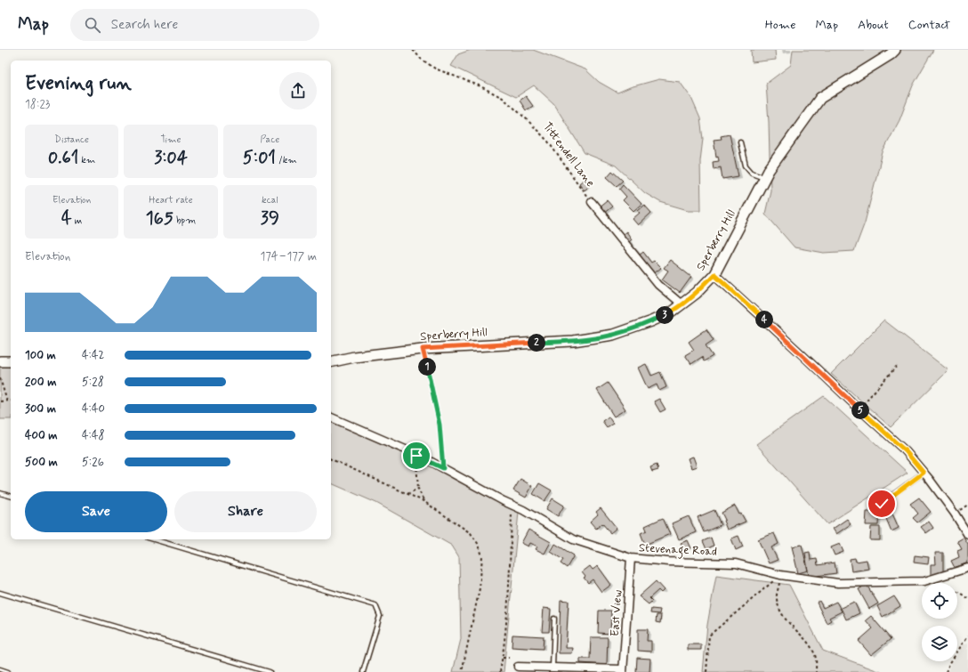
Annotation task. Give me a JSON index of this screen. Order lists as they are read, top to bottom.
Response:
{
  "streets": {
    "street": [
      "Tittendell Lane",
      "Sperberry Hill",
      "Stevenage Road",
      "East View"
    ]
  },
  "crossings": [
    ["Tittendell Lane", "Sperberry Hill"],
    ["Stevenage Road", "East View"]
  ],
  "page": {
    "header": "Map",
    "search": "Search here",
    "nav": [
      "Home",
      "Map",
      "About",
      "Contact"
    ],
    "heading": ["Evening run", "18:23"],
    "stats": [
      ["Distance", "0.61 km"],
      ["Time", "3:04"],
      ["Pace", "5:01 /km"],
      ["Elevation", "4 m"],
      ["Heart rate", "165 bpm"],
      ["kcal", "39"]
    ],
    "chart": ["Elevation", "174–177 m"],
    "pins": [
      "3",
      "4",
      "2",
      "1",
      "5"
    ],
    "list": [
      {
        "name": "100 m",
        "note": "4:42"
      },
      {
        "name": "200 m",
        "note": "5:28"
      },
      {
        "name": "300 m",
        "note": "4:40"
      },
      {
        "name": "400 m",
        "note": "4:48"
      },
      {
        "name": "500 m",
        "note": "5:26"
      }
    ],
    "buttons": ["Save", "Share"]
  }
}
